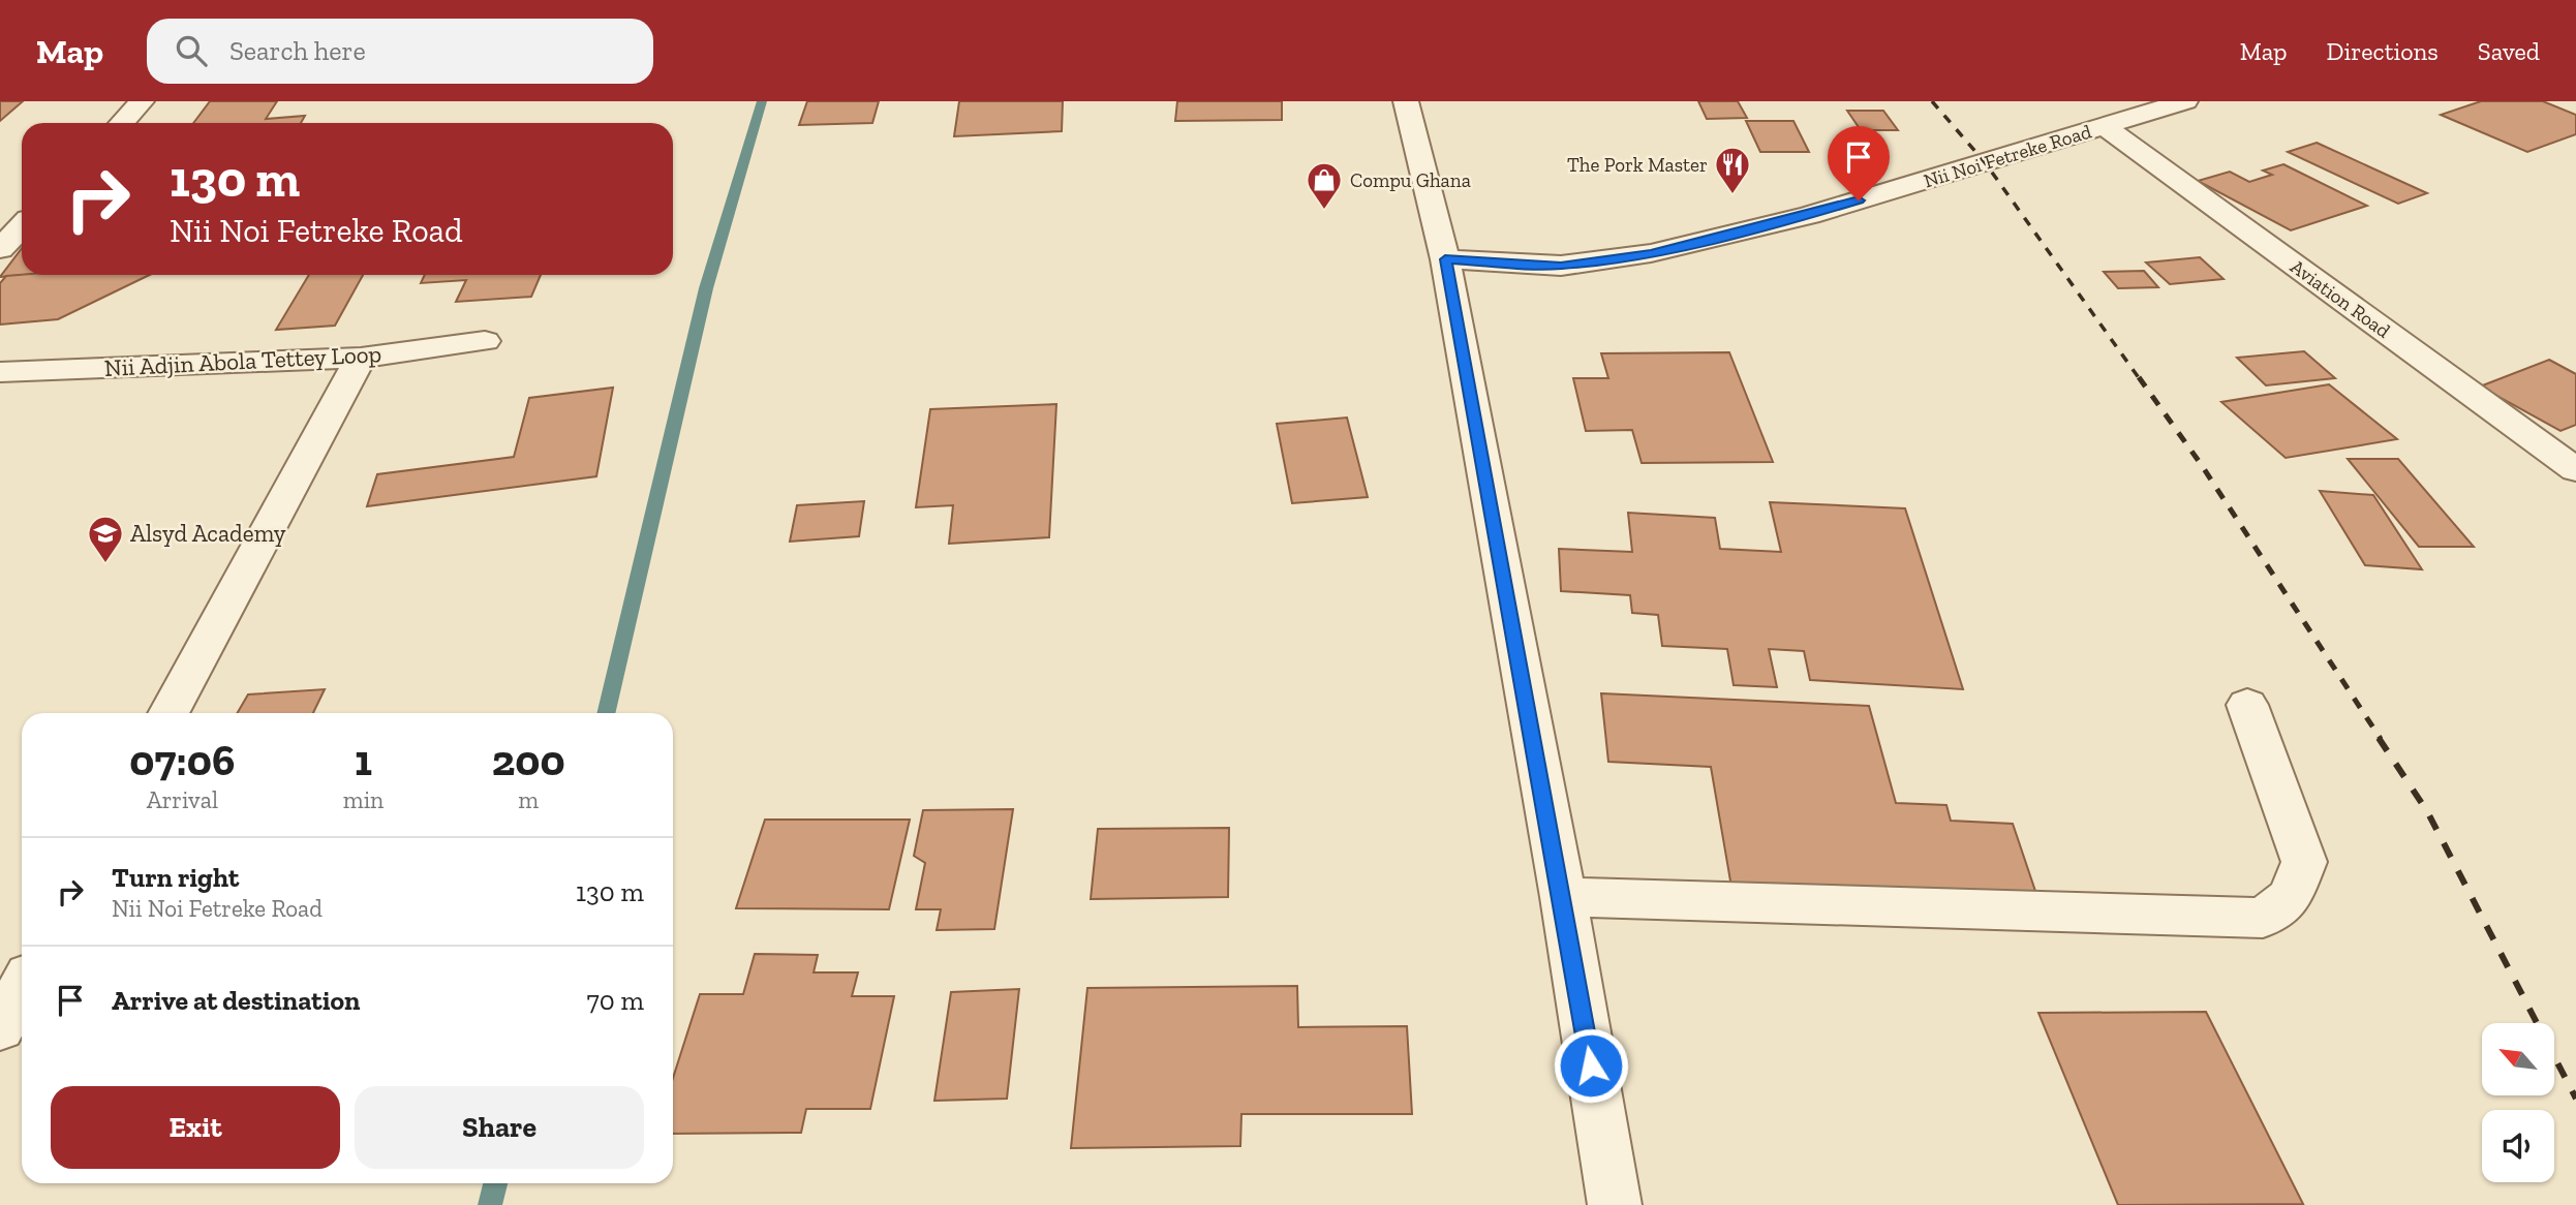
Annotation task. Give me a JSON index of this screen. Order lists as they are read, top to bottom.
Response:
{
  "streets": {
    "street": ["Nii Noi Fetreke Road", "Aviation Road", "Nii Adjin Abola Tettey Loop"]
  },
  "crossings": [
    ["Nii Noi Fetreke Road", "Aviation Road"]
  ],
  "places": {
    "restaurant": ["The Pork Master"],
    "shop": ["Compu Ghana"],
    "school or university": ["Alsyd Academy"]
  },
  "north": "top left",
  "page": {
    "header": "Map",
    "search": "Search here",
    "nav": ["Map", "Directions", "Saved"],
    "turn": ["130 m", "Nii Noi Fetreke Road"],
    "eta": [
      "07:06",
      "Arrival",
      "1",
      "min",
      "200",
      "m"
    ],
    "list": [
      {
        "name": "Turn right",
        "note": "Nii Noi Fetreke Road",
        "value": "130 m"
      },
      {
        "name": "Arrive at destination",
        "value": "70 m"
      }
    ],
    "buttons": ["Exit", "Share"]
  }
}
